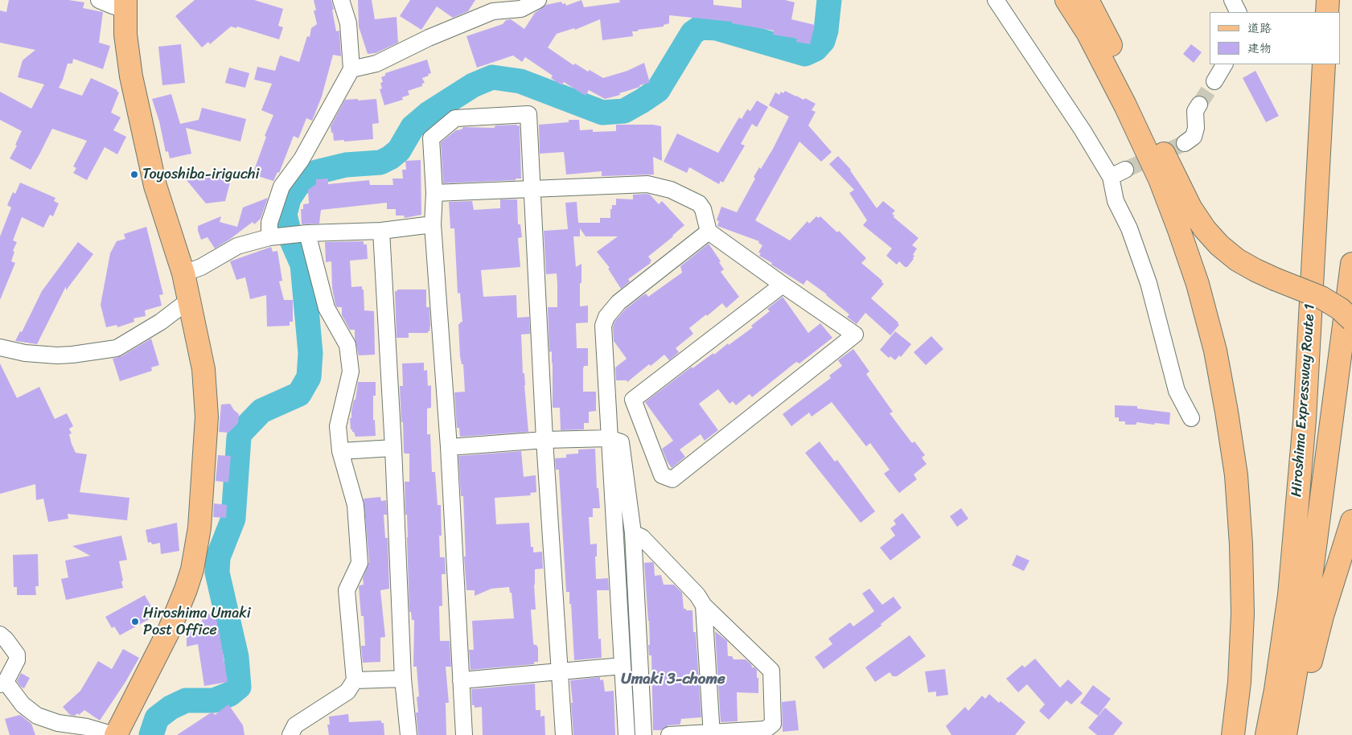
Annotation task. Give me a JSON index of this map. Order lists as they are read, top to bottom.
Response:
{
  "streets": {
    "main road": ["Hiroshima Expressway Route 1"]
  },
  "districts": ["Umaki 3-chome"],
  "places": ["Toyoshiba-iriguchi", "Hiroshima Umaki Post Office"],
  "legend": ["道路", "建物"]
}
